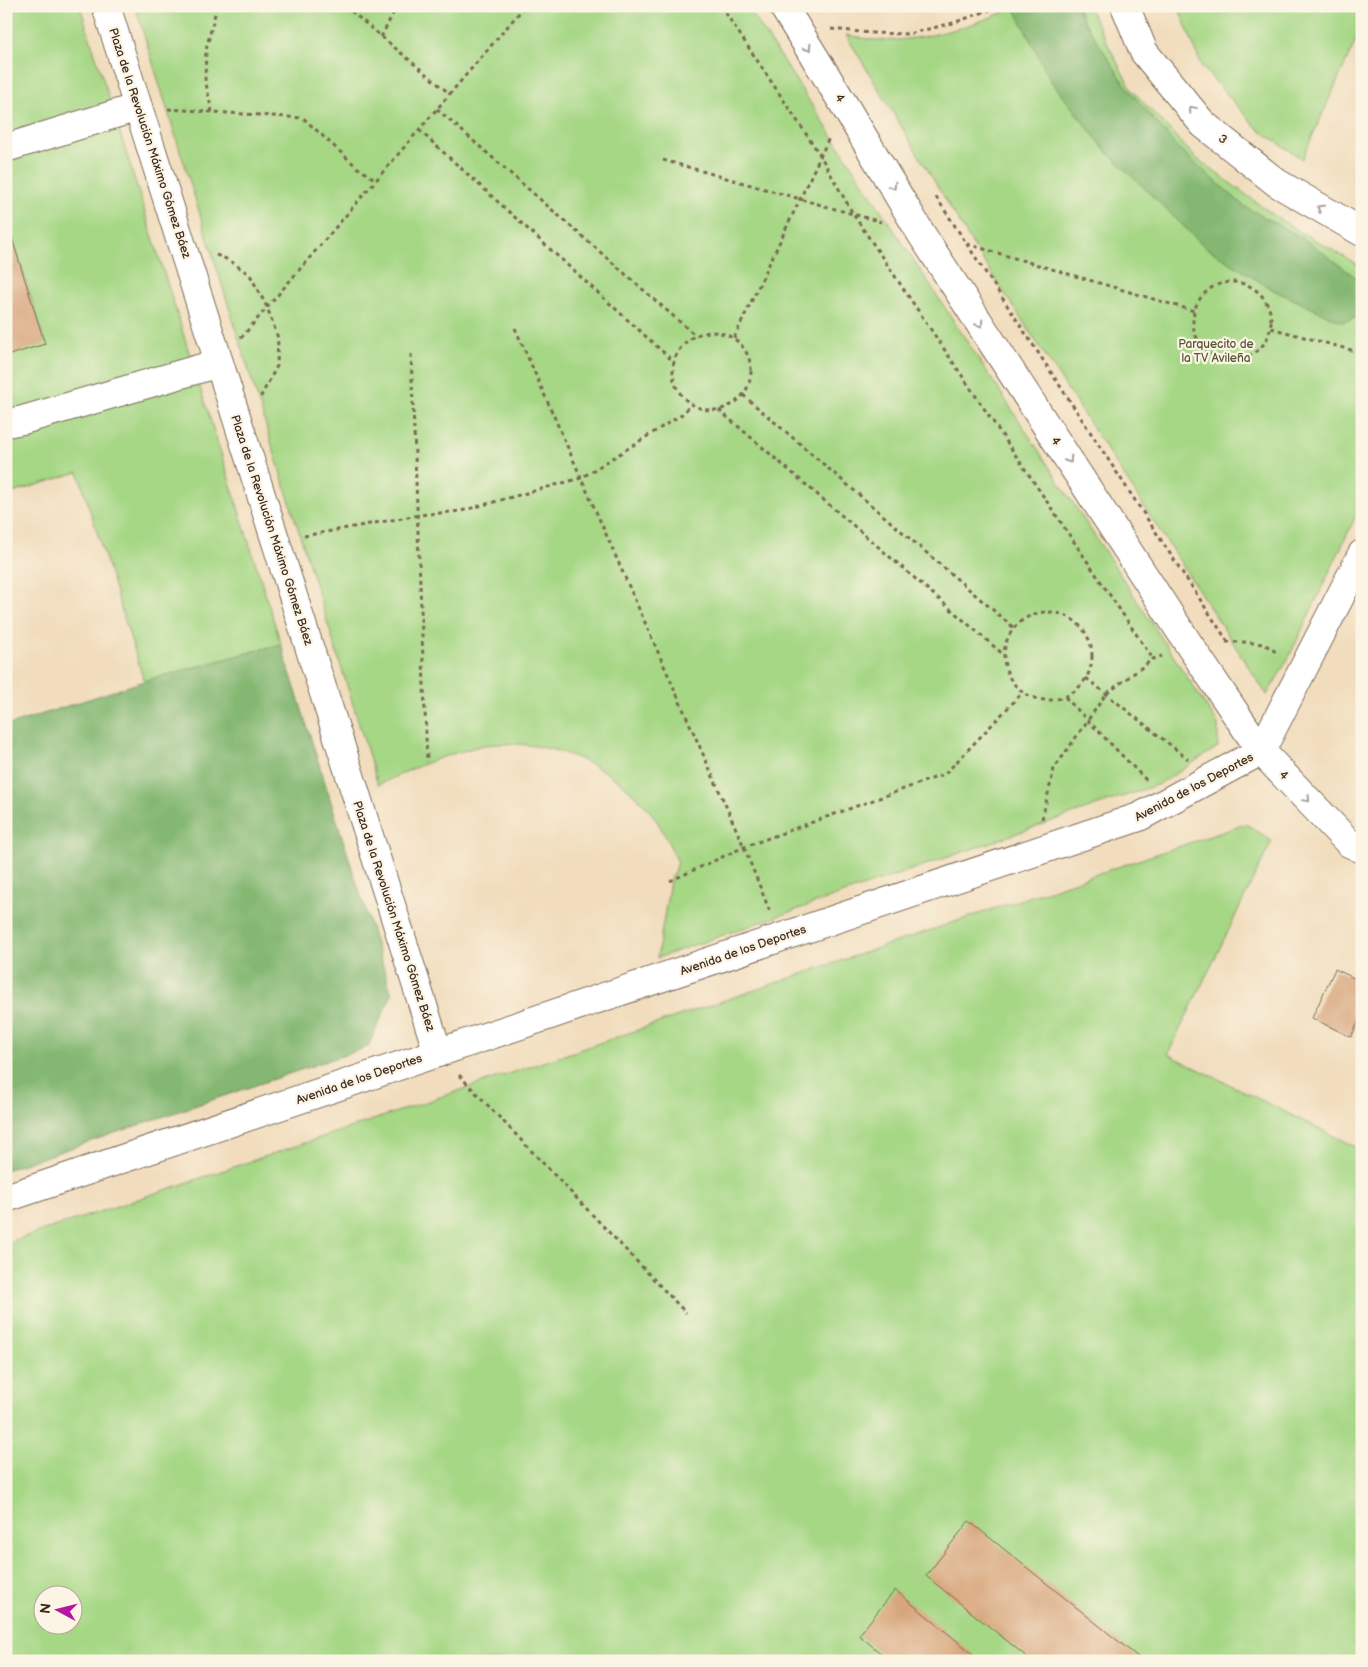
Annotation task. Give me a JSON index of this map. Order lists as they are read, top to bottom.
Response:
{
  "streets": {
    "street": [
      "4",
      "3",
      "Plaza de la Revolución Máximo Gómez Báez",
      "Avenida de los Deportes"
    ]
  },
  "crossings": [
    ["4", "Avenida de los Deportes"],
    ["Plaza de la Revolución Máximo Gómez Báez", "Avenida de los Deportes"]
  ],
  "one_way": ["4", "3"],
  "parks": ["Parquecito de la TV Avileña"],
  "north": "left"
}
